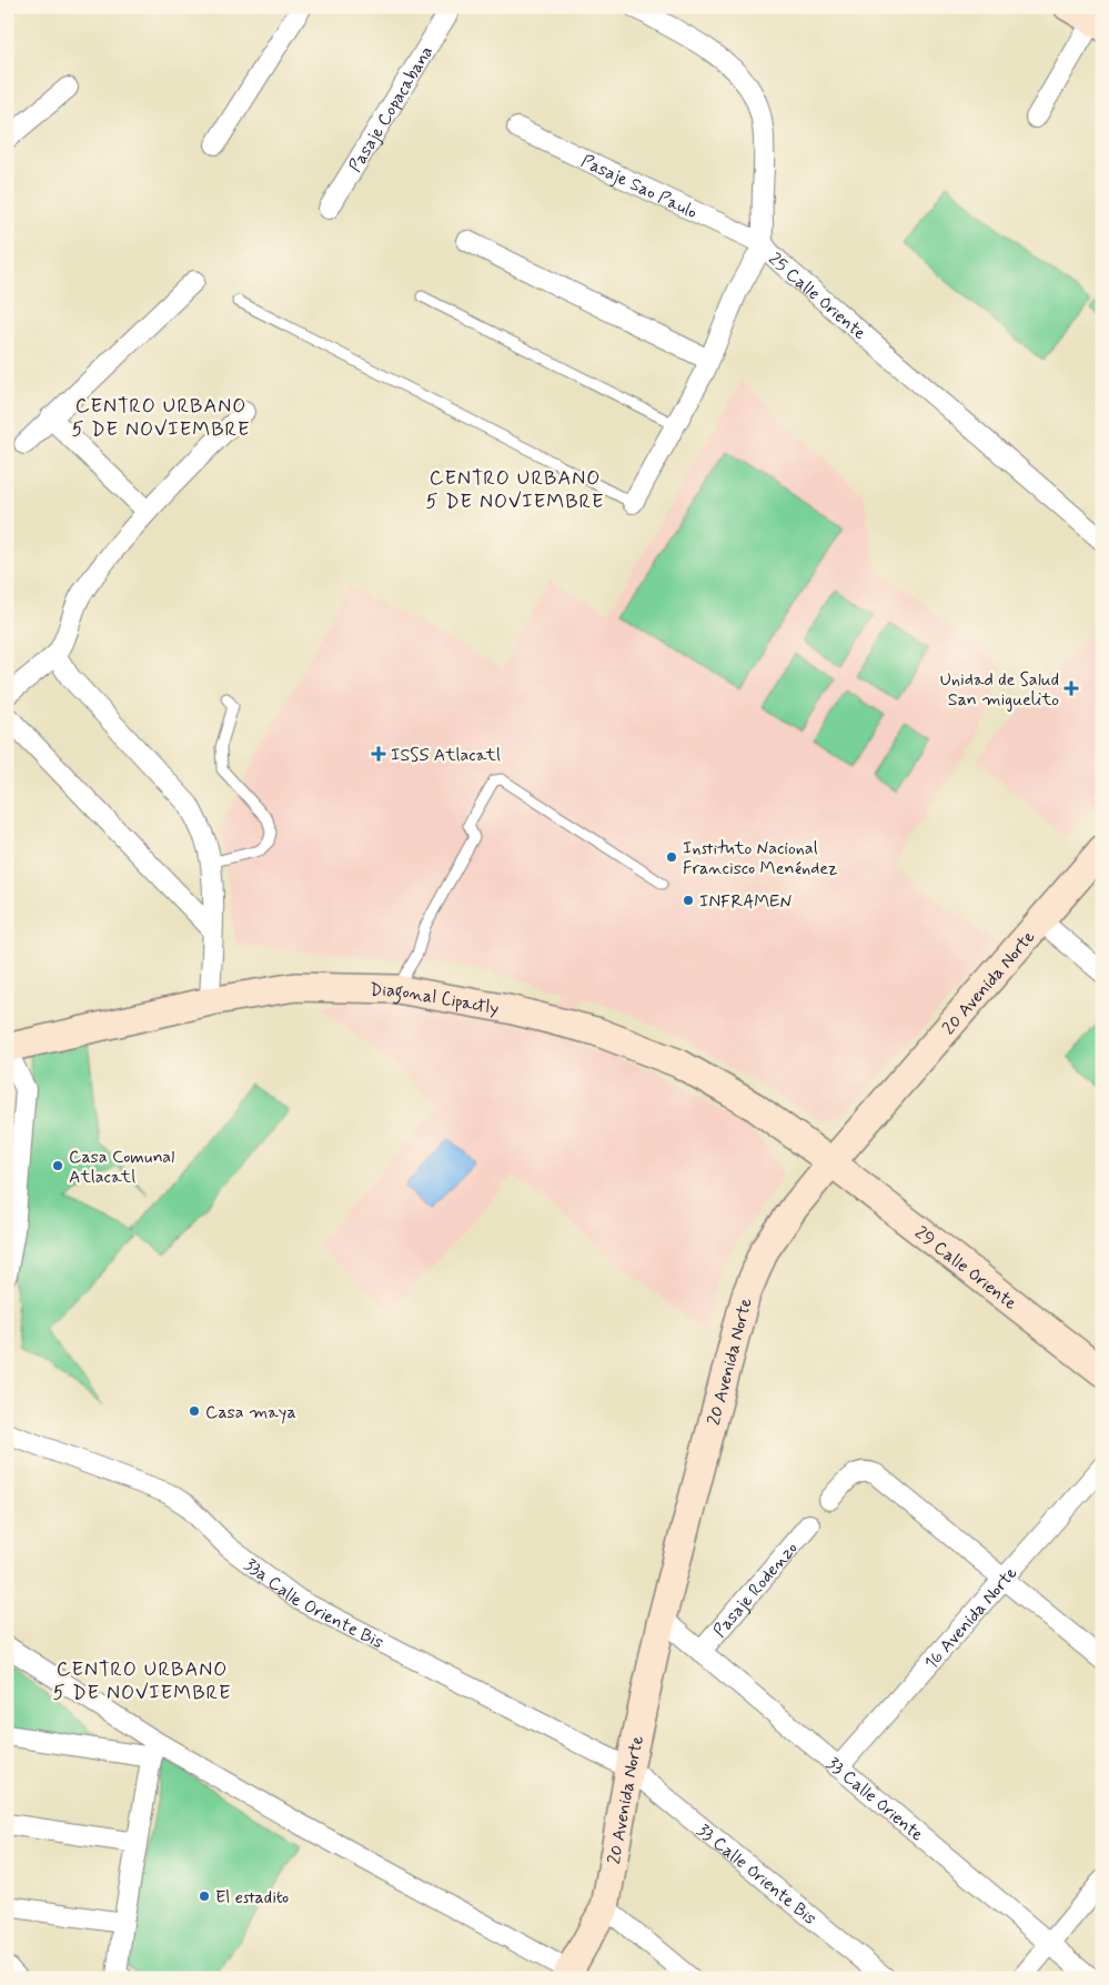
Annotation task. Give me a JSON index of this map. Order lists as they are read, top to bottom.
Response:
{
  "streets": {
    "street": [
      "Pasaje Copacabana",
      "Pasaje Sao Paulo",
      "25 Calle Oriente",
      "20 Avenida Norte",
      "Diagonal Cipactly",
      "29 Calle Oriente",
      "Pasaje Rodenzo",
      "33a Calle Oriente Bis",
      "16 Avenida Norte",
      "33 Calle Oriente",
      "33 Calle Oriente Bis"
    ]
  },
  "crossings": [
    ["Pasaje Sao Paulo", "25 Calle Oriente"],
    ["20 Avenida Norte", "Diagonal Cipactly"],
    ["20 Avenida Norte", "29 Calle Oriente"],
    ["20 Avenida Norte", "33a Calle Oriente Bis"],
    ["20 Avenida Norte", "33 Calle Oriente"],
    ["20 Avenida Norte", "33 Calle Oriente Bis"],
    ["Diagonal Cipactly", "29 Calle Oriente"],
    ["Pasaje Rodenzo", "33 Calle Oriente"],
    ["33a Calle Oriente Bis", "33 Calle Oriente Bis"],
    ["16 Avenida Norte", "33 Calle Oriente"]
  ],
  "districts": ["CENTRO URBANO 5 DE NOVIEMBRE", "CENTRO URBANO 5 DE NOVIEMBRE", "CENTRO URBANO 5 DE NOVIEMBRE"],
  "places": {
    "health": ["Unidad de Salud San miguelito", "ISSS Atlacatl"],
    "other": [
      "Instituto Nacional Francisco Menéndez",
      "INFRAMEN",
      "Casa Comunal Atlacatl",
      "Casa maya",
      "El estadito"
    ]
  }
}
